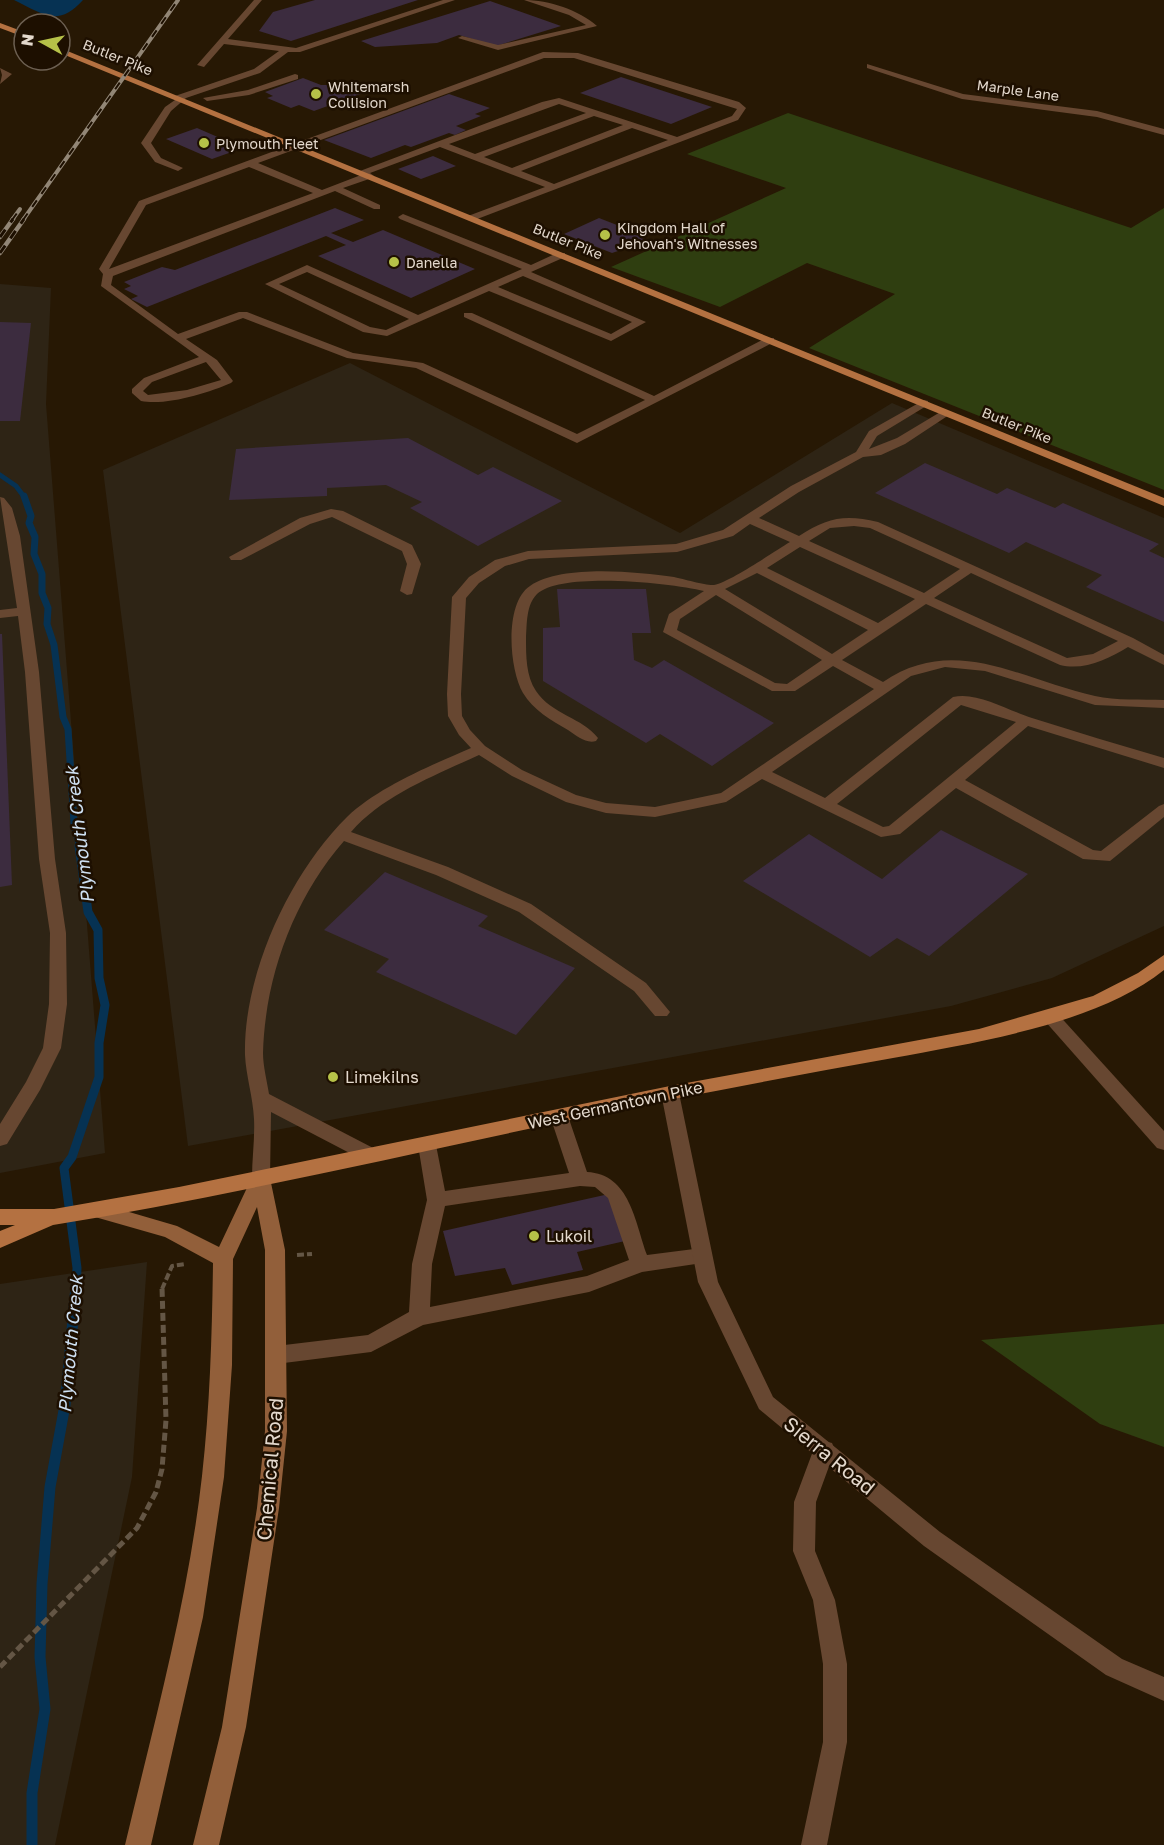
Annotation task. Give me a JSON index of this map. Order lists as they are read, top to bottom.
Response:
{
  "streets": {
    "main road": ["Butler Pike", "West Germantown Pike", "Chemical Road"],
    "street": ["Marple Lane", "Sierra Road"]
  },
  "crossings": [
    ["West Germantown Pike", "Sierra Road"],
    ["West Germantown Pike", "Chemical Road"]
  ],
  "water": ["Plymouth Creek"],
  "places": [
    "Whitemarsh Collision",
    "Plymouth Fleet",
    "Kingdom Hall of Jehovah's Witnesses",
    "Danella",
    "Limekilns",
    "Lukoil"
  ],
  "north": "left"
}
